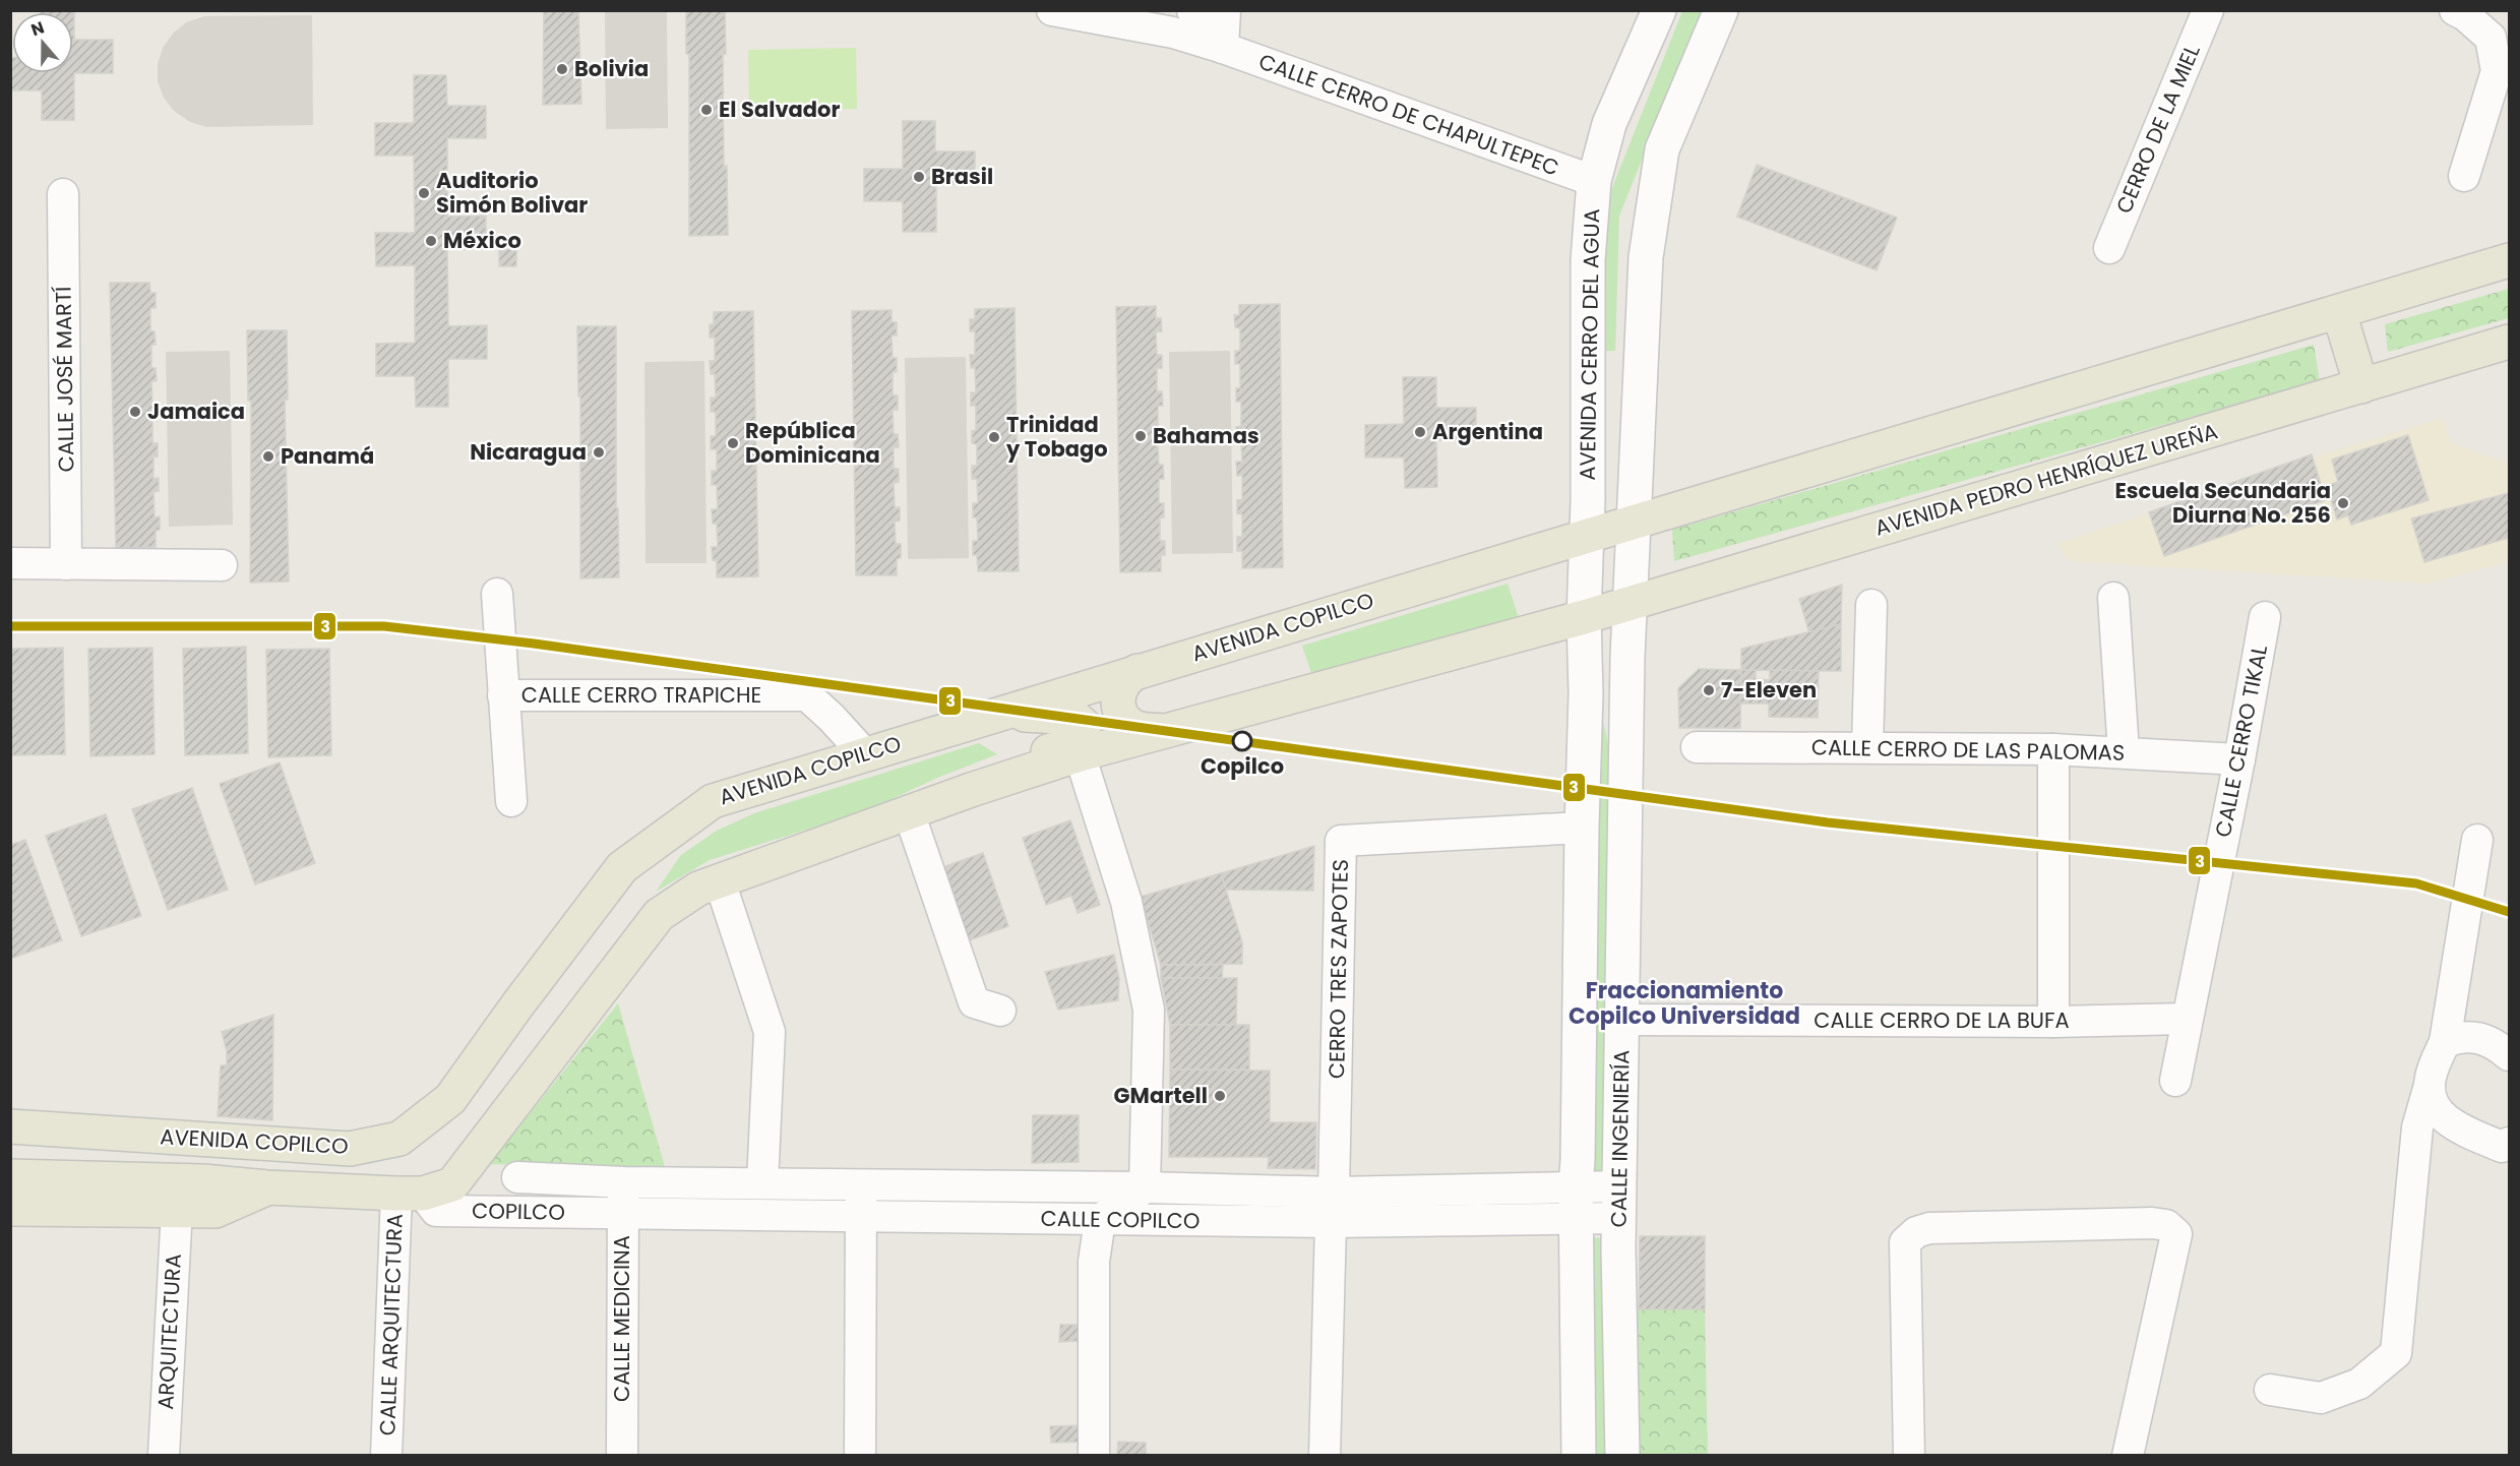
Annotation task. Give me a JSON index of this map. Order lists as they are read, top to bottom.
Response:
{
  "streets": {
    "main road": ["AVENIDA PEDRO HENRÍQUEZ UREÑA", "AVENIDA COPILCO"],
    "street": [
      "CALLE CERRO DE CHAPULTEPEC",
      "CERRO DE LA MIEL",
      "AVENIDA CERRO DEL AGUA",
      "CALLE JOSÉ MARTÍ",
      "CALLE CERRO TRAPICHE",
      "CALLE CERRO TIKAL",
      "CALLE CERRO DE LAS PALOMAS",
      "CERRO TRES ZAPOTES",
      "CALLE CERRO DE LA BUFA",
      "CALLE INGENIERÍA",
      "COPILCO",
      "CALLE COPILCO",
      "CALLE MEDICINA",
      "CALLE ARQUITECTURA",
      "ARQUITECTURA"
    ]
  },
  "crossings": [
    ["CALLE CERRO DE CHAPULTEPEC", "AVENIDA CERRO DEL AGUA"],
    ["AVENIDA CERRO DEL AGUA", "AVENIDA PEDRO HENRÍQUEZ UREÑA"],
    ["AVENIDA CERRO DEL AGUA", "AVENIDA COPILCO"],
    ["AVENIDA CERRO DEL AGUA", "CALLE INGENIERÍA"],
    ["AVENIDA PEDRO HENRÍQUEZ UREÑA", "AVENIDA COPILCO"],
    ["AVENIDA PEDRO HENRÍQUEZ UREÑA", "CALLE INGENIERÍA"],
    ["AVENIDA COPILCO", "CALLE CERRO TRAPICHE"],
    ["AVENIDA COPILCO", "CALLE INGENIERÍA"],
    ["AVENIDA COPILCO", "COPILCO"],
    ["AVENIDA COPILCO", "CALLE ARQUITECTURA"],
    ["AVENIDA COPILCO", "ARQUITECTURA"],
    ["CALLE CERRO TIKAL", "CALLE CERRO DE LAS PALOMAS"],
    ["CALLE CERRO TIKAL", "CALLE CERRO DE LA BUFA"],
    ["CERRO TRES ZAPOTES", "CALLE INGENIERÍA"],
    ["CERRO TRES ZAPOTES", "CALLE COPILCO"],
    ["CALLE CERRO DE LA BUFA", "CALLE INGENIERÍA"],
    ["CALLE INGENIERÍA", "CALLE COPILCO"],
    ["COPILCO", "CALLE COPILCO"],
    ["COPILCO", "CALLE MEDICINA"],
    ["COPILCO", "CALLE ARQUITECTURA"],
    ["CALLE COPILCO", "CALLE MEDICINA"]
  ],
  "districts": ["Fraccionamiento Copilco Universidad"],
  "places": [
    "Bolivia",
    "El Salvador",
    "Brasil",
    "Auditorio Simón Bolivar",
    "México",
    "Jamaica",
    "Argentina",
    "Bahamas",
    "Trinidad y Tobago",
    "República Dominicana",
    "Nicaragua",
    "Panamá",
    "Escuela Secundaria Diurna No. 256",
    "7-Eleven",
    "Copilco",
    "GMartell"
  ],
  "lines": ["transit line 3"],
  "north": "top"
}
